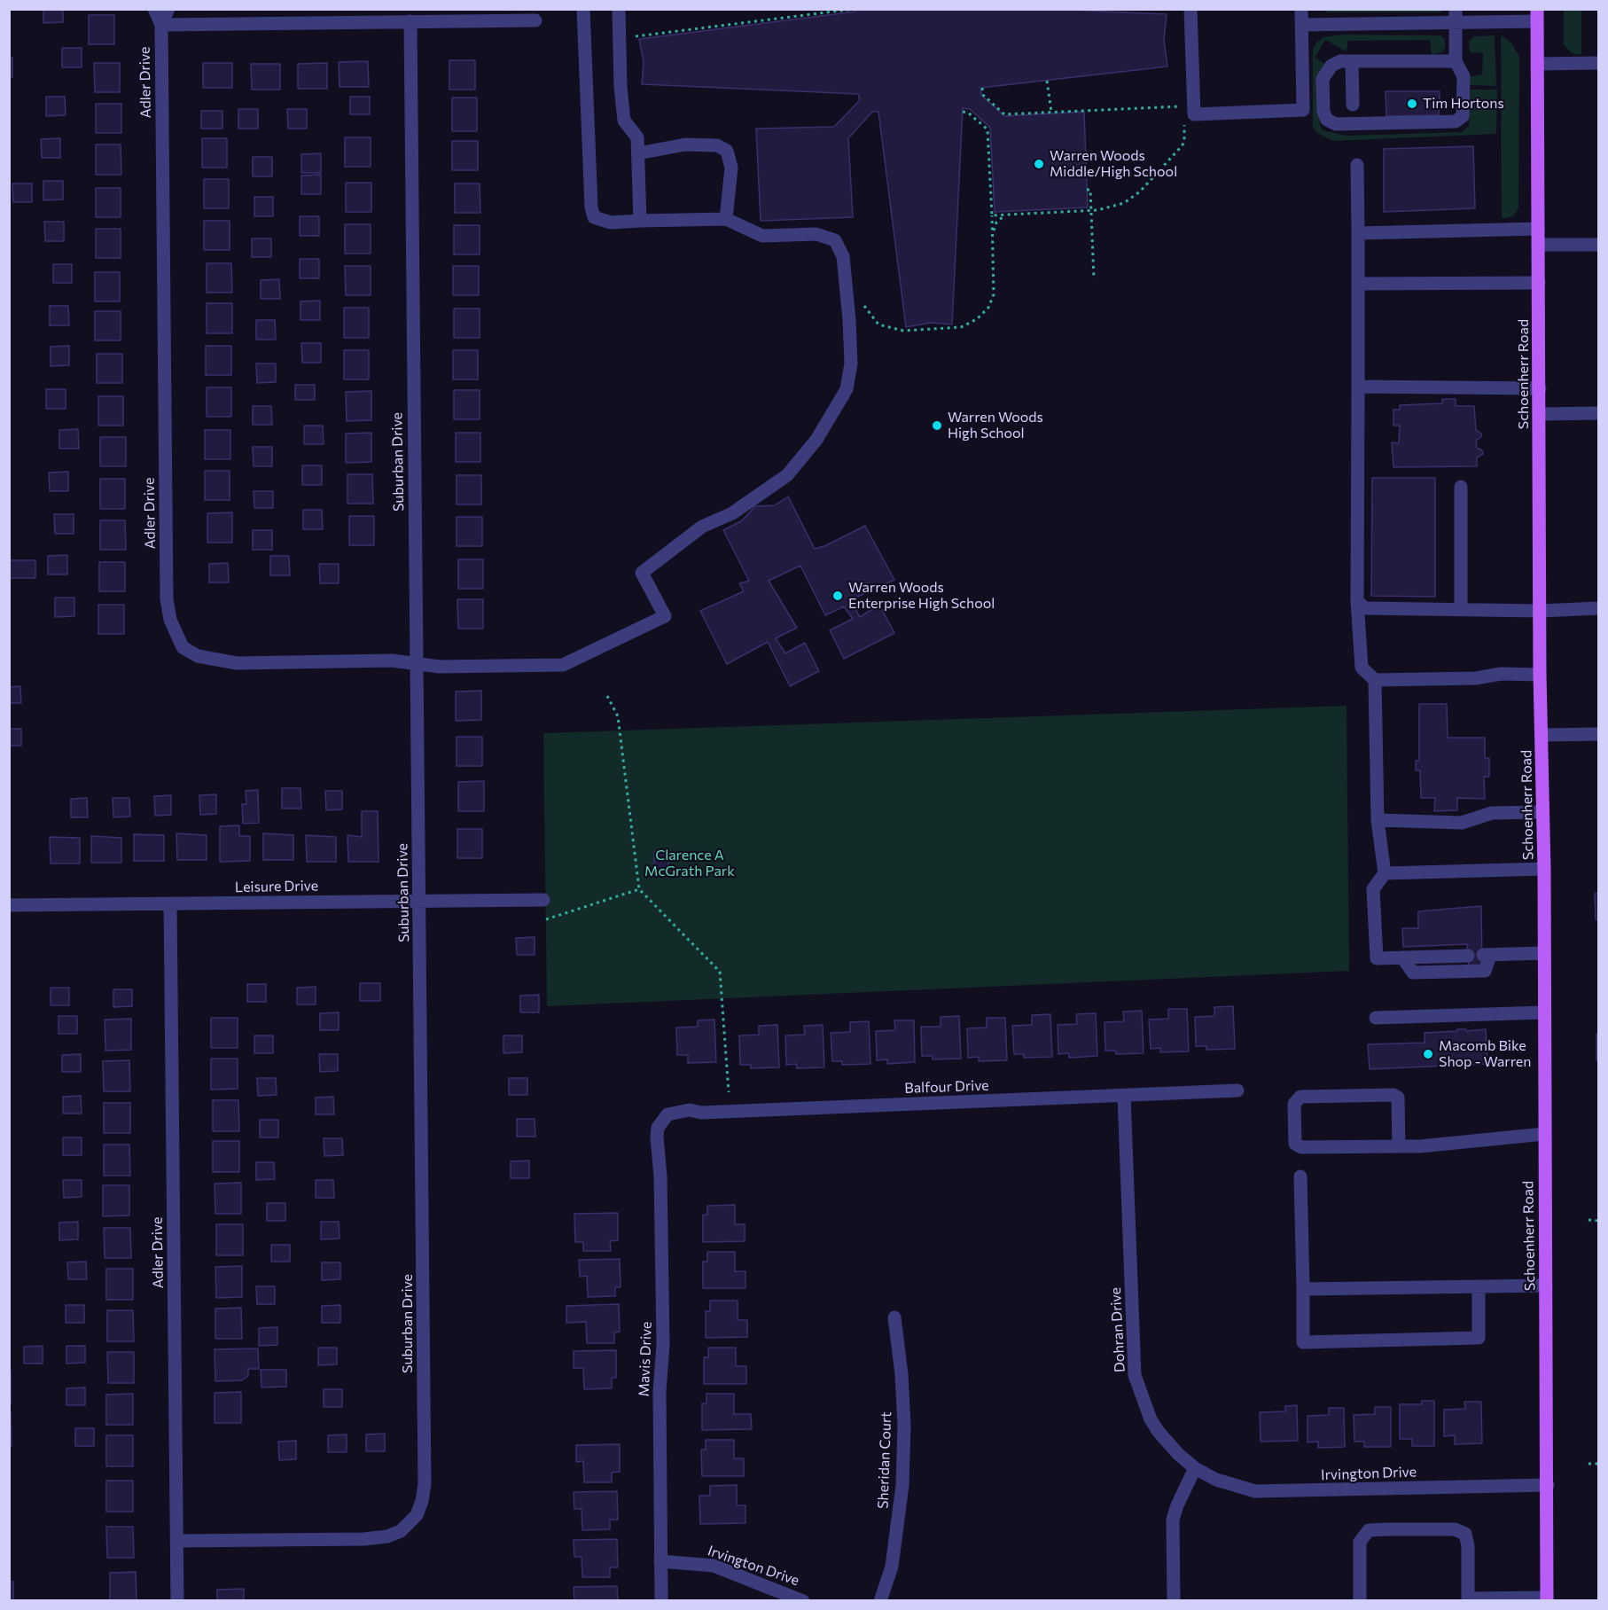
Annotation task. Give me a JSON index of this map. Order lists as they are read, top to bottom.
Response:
{
  "streets": {
    "main road": ["Schoenherr Road"],
    "street": [
      "Adler Drive",
      "Suburban Drive",
      "Leisure Drive",
      "Balfour Drive",
      "Dohran Drive",
      "Mavis Drive",
      "Sheridan Court",
      "Irvington Drive"
    ]
  },
  "crossings": [
    ["Adler Drive", "Suburban Drive"],
    ["Adler Drive", "Leisure Drive"],
    ["Schoenherr Road", "Irvington Drive"],
    ["Suburban Drive", "Leisure Drive"],
    ["Balfour Drive", "Dohran Drive"],
    ["Balfour Drive", "Mavis Drive"],
    ["Dohran Drive", "Irvington Drive"],
    ["Mavis Drive", "Irvington Drive"]
  ],
  "parks": ["Clarence A McGrath Park"],
  "places": [
    "Tim Hortons",
    "Warren Woods Middle/High School",
    "Warren Woods High School",
    "Warren Woods Enterprise High School",
    "Macomb Bike Shop - Warren"
  ]
}
